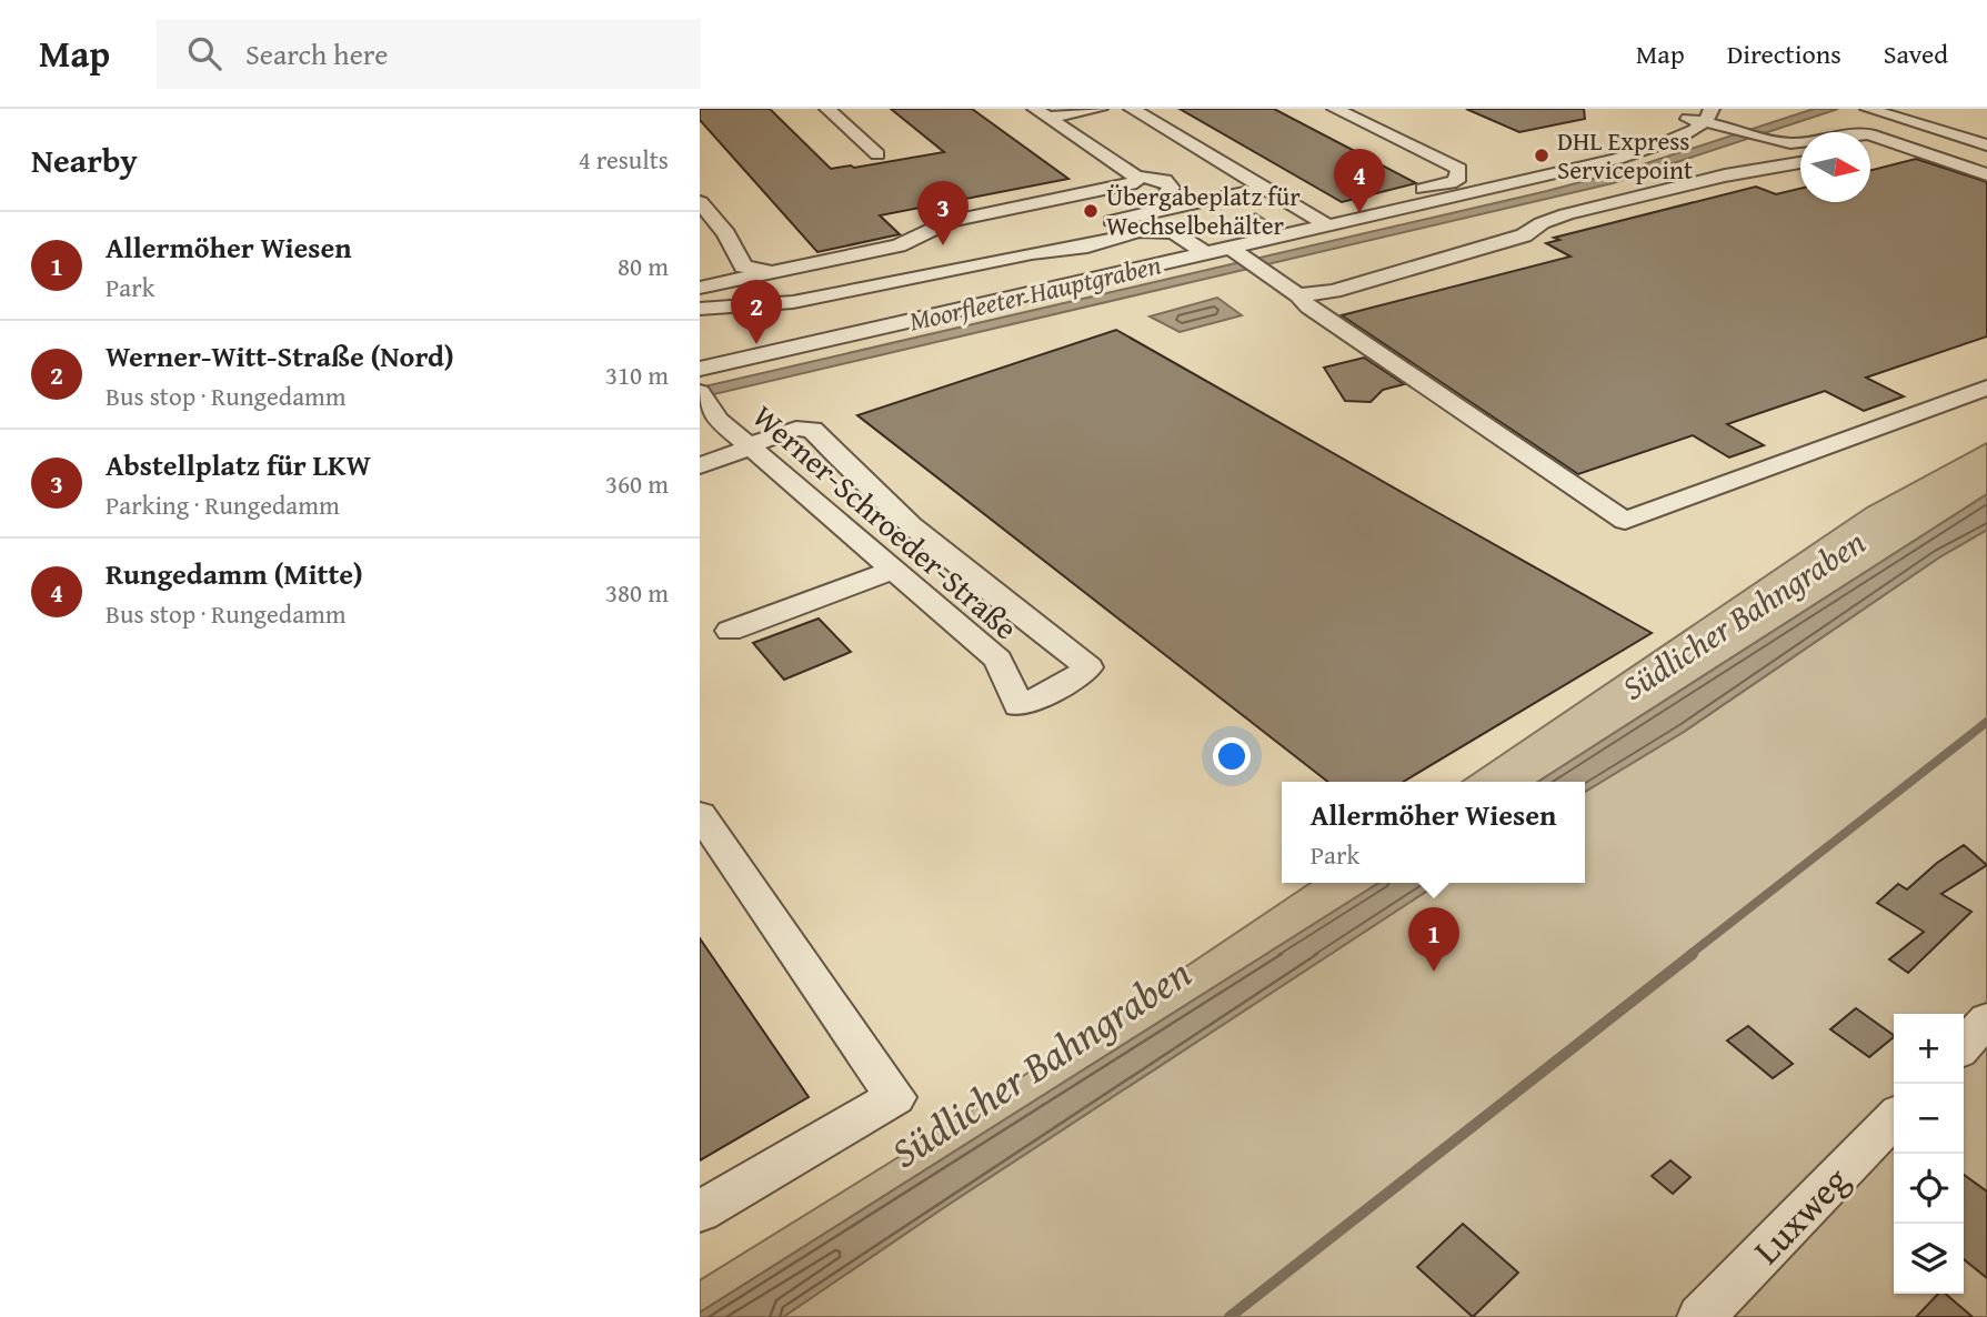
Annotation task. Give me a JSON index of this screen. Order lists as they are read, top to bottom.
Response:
{
  "streets": {
    "street": ["Werner-Schroeder-Straße", "Luxweg"]
  },
  "water": ["Moorfleeter Hauptgraben", "Südlicher Bahngraben"],
  "places": ["DHL Express Servicepoint", "Übergabeplatz für Wechselbehälter"],
  "north": "right",
  "page": {
    "header": "Map",
    "search": "Search here",
    "nav": ["Map", "Directions", "Saved"],
    "heading": ["Nearby", "4 results"],
    "pins": [
      "4",
      "3",
      "2",
      "1"
    ],
    "list": [
      {
        "mark": "1",
        "name": "Allermöher Wiesen",
        "note": "Park",
        "value": "80 m"
      },
      {
        "mark": "2",
        "name": "Werner-Witt-Straße (Nord)",
        "note": "Bus stop · Rungedamm",
        "value": "310 m"
      },
      {
        "mark": "3",
        "name": "Abstellplatz für LKW",
        "note": "Parking · Rungedamm",
        "value": "360 m"
      },
      {
        "mark": "4",
        "name": "Rungedamm (Mitte)",
        "note": "Bus stop · Rungedamm",
        "value": "380 m"
      }
    ],
    "popup": ["Allermöher Wiesen", "Park"],
    "map_buttons": ["+", "−"]
  }
}
